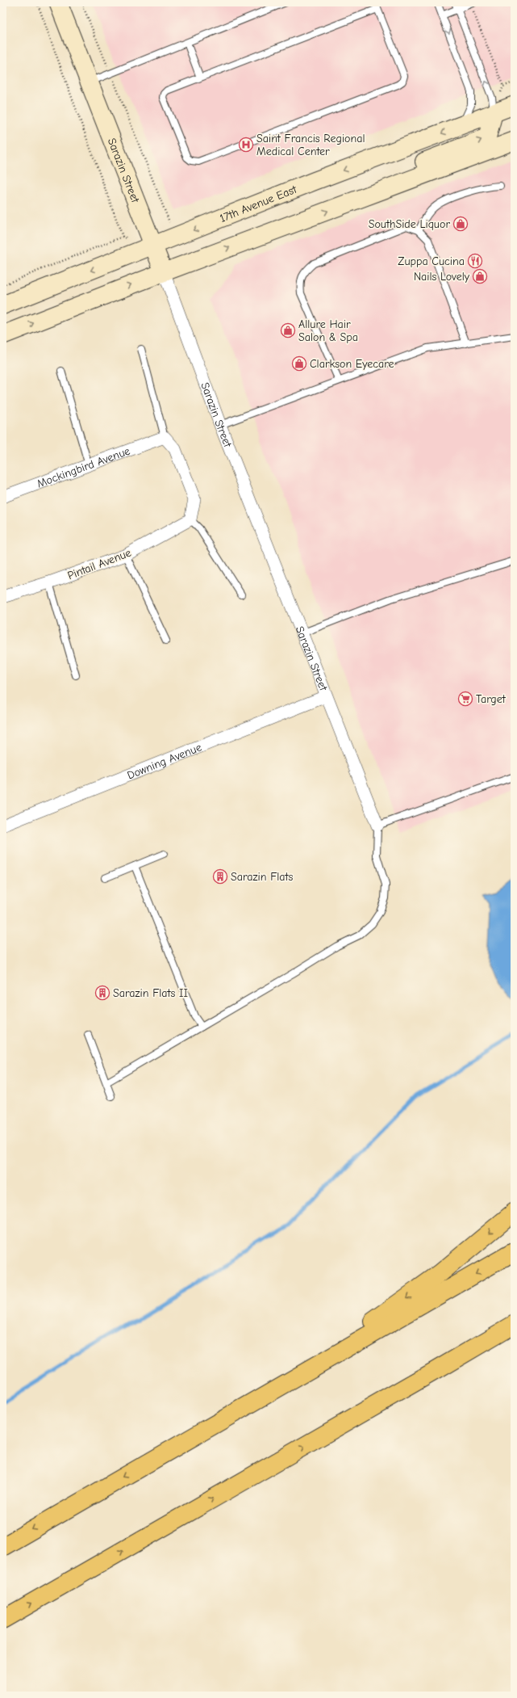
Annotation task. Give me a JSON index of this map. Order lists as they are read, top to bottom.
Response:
{
  "streets": {
    "street": [
      "Sarazin Street",
      "17th Avenue East",
      "Mockingbird Avenue",
      "Pintail Avenue",
      "Downing Avenue"
    ]
  },
  "crossings": [
    ["Sarazin Street", "17th Avenue East"],
    ["Sarazin Street", "Downing Avenue"]
  ],
  "places": {
    "hospital": ["Saint Francis Regional Medical Center"],
    "shop": [
      "SouthSide Liquor",
      "Nails Lovely",
      "Allure Hair Salon & Spa",
      "Clarkson Eyecare"
    ],
    "restaurant": ["Zuppa Cucina"],
    "supermarket": ["Target"],
    "building": ["Sarazin Flats", "Sarazin Flats II"]
  }
}
